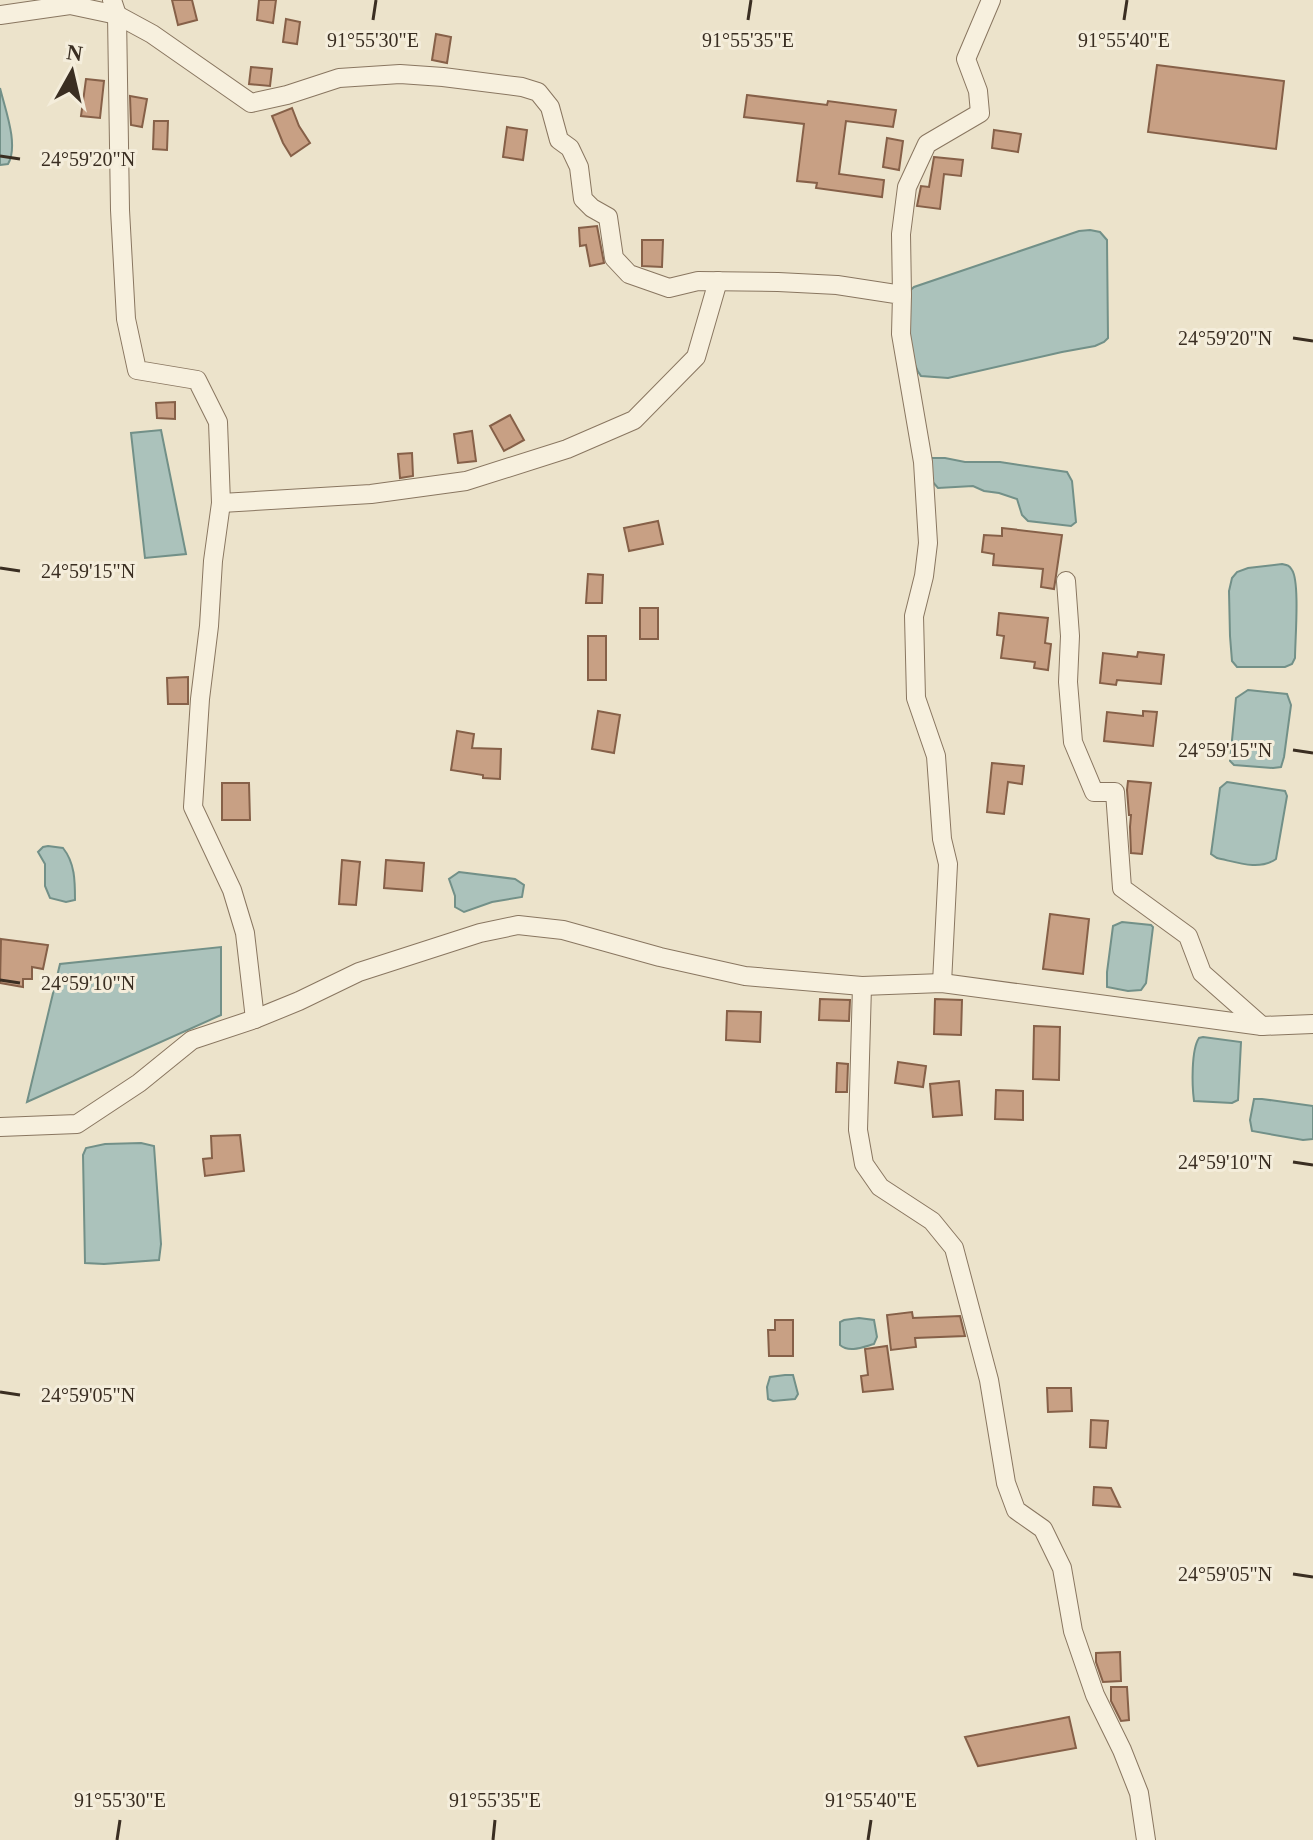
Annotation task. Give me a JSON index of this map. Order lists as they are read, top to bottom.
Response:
{
  "north": "top",
  "coordinates": [
    "91°55'30\"E",
    "91°55'35\"E",
    "91°55'40\"E",
    "24°59'20\"N",
    "24°59'15\"N",
    "24°59'10\"N",
    "24°59'05\"N"
  ]
}
